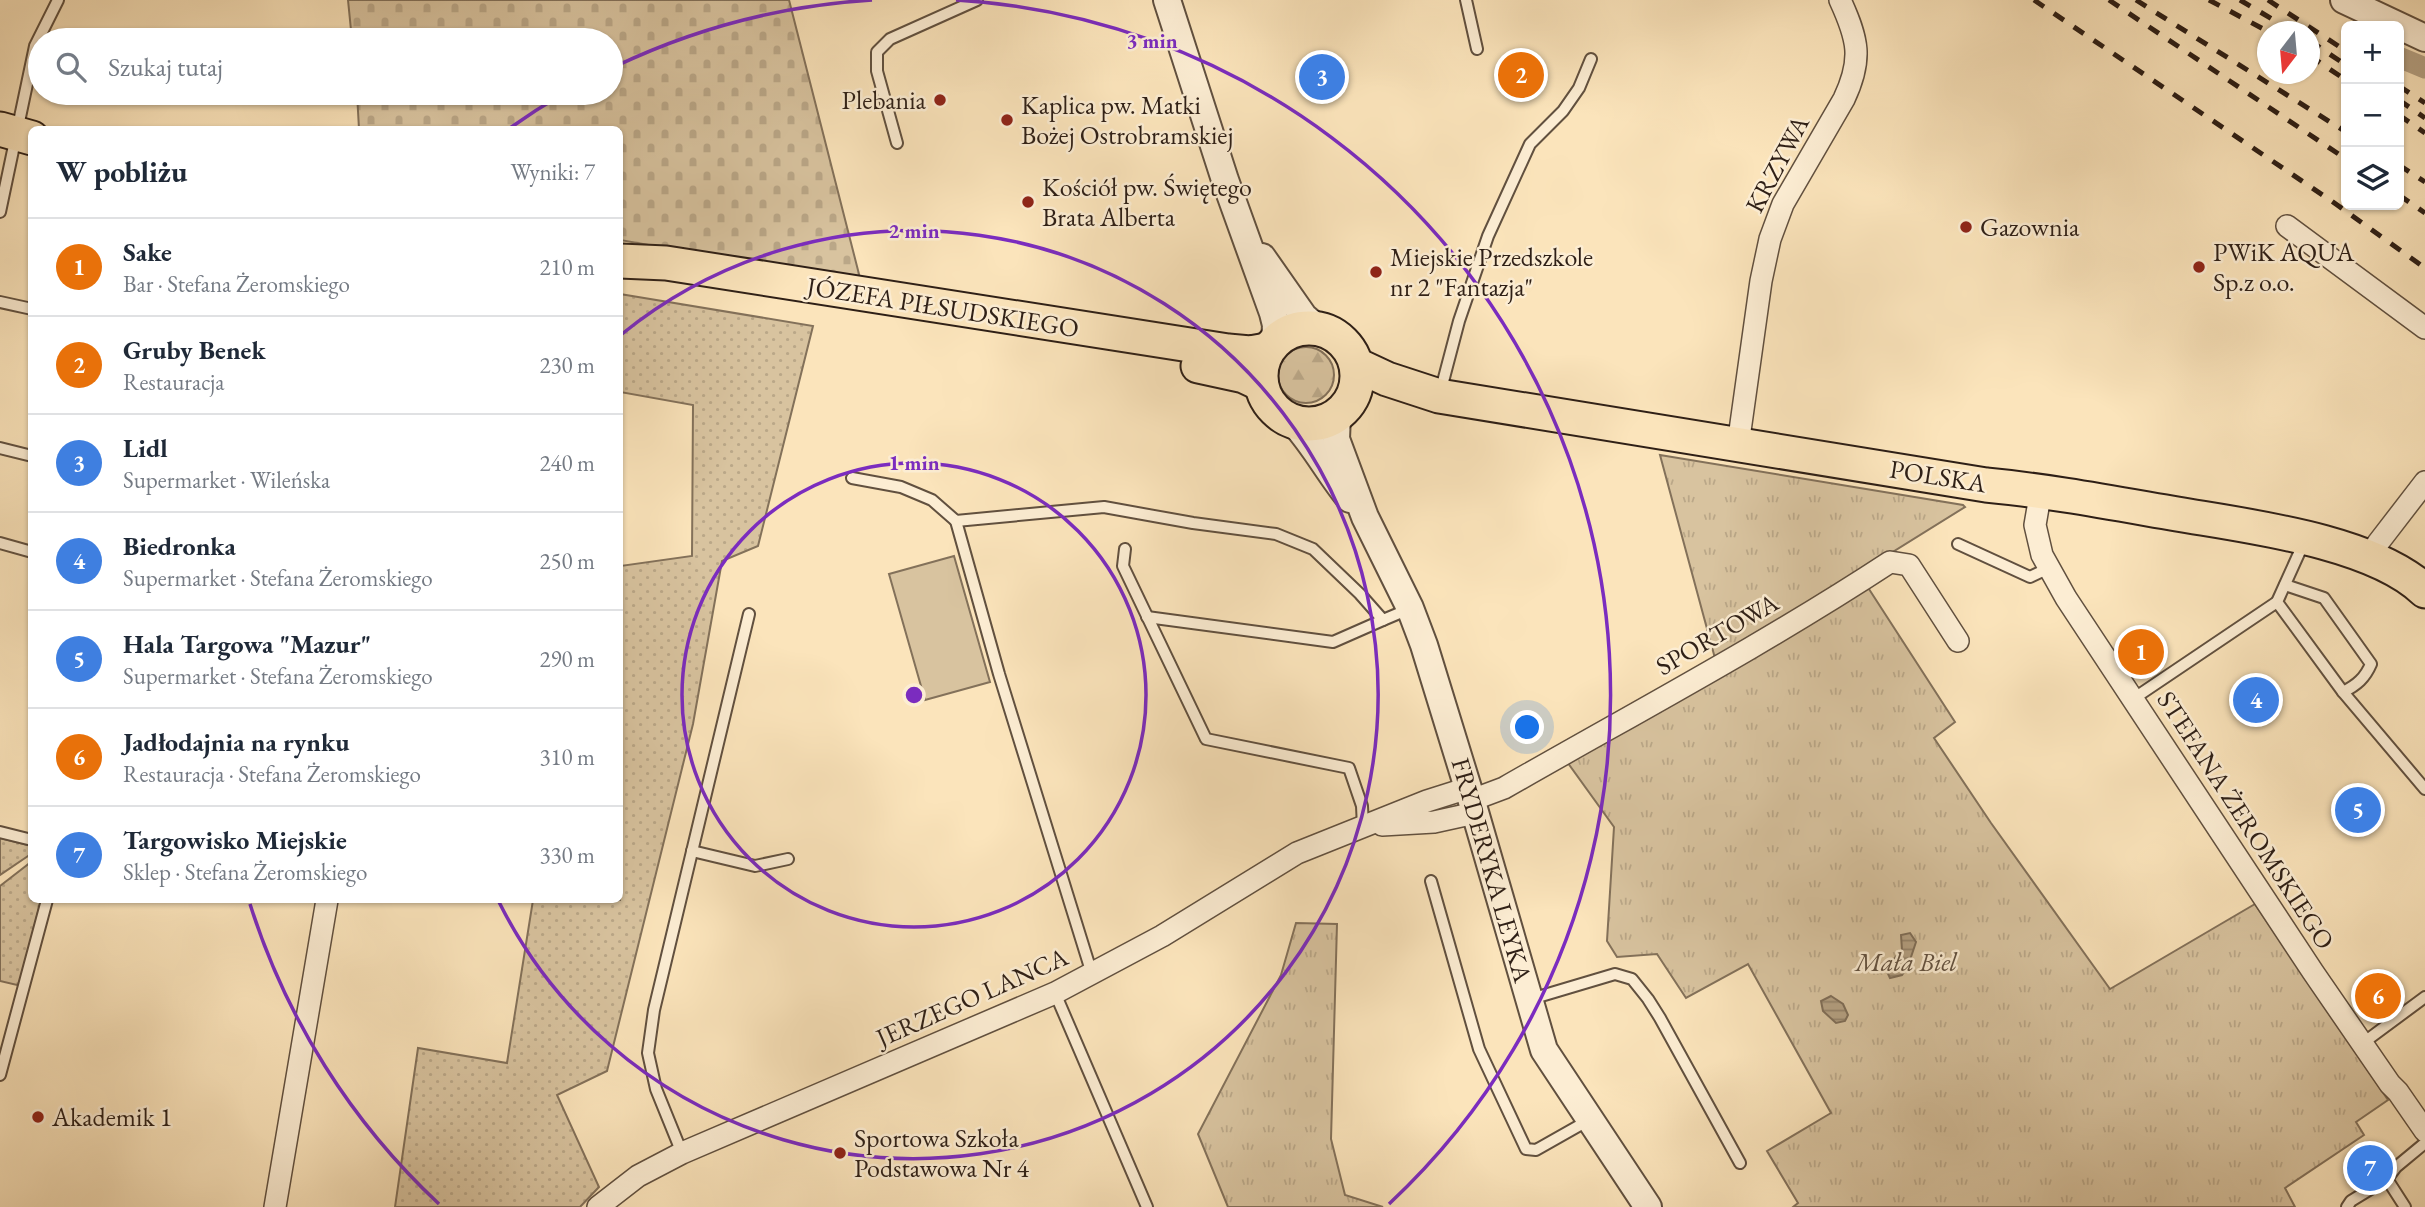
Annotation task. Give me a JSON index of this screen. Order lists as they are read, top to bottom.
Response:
{
  "streets": {
    "main road": ["JÓZEFA PIŁSUDSKIEGO", "POLSKA"],
    "street": [
      "KRZYWA",
      "SPORTOWA",
      "STEFANA ŻEROMSKIEGO",
      "FRYDERYKA LEYKA",
      "JERZEGO LANCA"
    ]
  },
  "crossings": [
    ["KRZYWA", "POLSKA"],
    ["JÓZEFA PIŁSUDSKIEGO", "POLSKA"],
    ["JÓZEFA PIŁSUDSKIEGO", "FRYDERYKA LEYKA"],
    ["POLSKA", "STEFANA ŻEROMSKIEGO"],
    ["POLSKA", "FRYDERYKA LEYKA"],
    ["SPORTOWA", "FRYDERYKA LEYKA"],
    ["SPORTOWA", "JERZEGO LANCA"],
    ["FRYDERYKA LEYKA", "JERZEGO LANCA"]
  ],
  "parks": ["Mała Biel"],
  "places": [
    "Plebania",
    "Kaplica pw. Matki Bożej Ostrobramskiej",
    "Kościół pw. Świętego Brata Alberta",
    "Gazownia",
    "PWiK AQUA Sp.z o.o.",
    "Miejskie Przedszkole nr 2 \"Fantazja\"",
    "Akademik 1",
    "Sportowa Szkoła Podstawowa Nr 4"
  ],
  "north": "bottom",
  "page": {
    "map_buttons": ["+", "−"],
    "search": "Szukaj tutaj",
    "pins": [
      "2",
      "3",
      "1",
      "4",
      "5",
      "6",
      "7"
    ],
    "heading": ["W pobliżu", "Wyniki: 7"],
    "list": [
      {
        "mark": "1",
        "name": "Sake",
        "note": "Bar · Stefana Żeromskiego",
        "value": "210 m"
      },
      {
        "mark": "2",
        "name": "Gruby Benek",
        "note": "Restauracja",
        "value": "230 m"
      },
      {
        "mark": "3",
        "name": "Lidl",
        "note": "Supermarket · Wileńska",
        "value": "240 m"
      },
      {
        "mark": "4",
        "name": "Biedronka",
        "note": "Supermarket · Stefana Żeromskiego",
        "value": "250 m"
      },
      {
        "mark": "5",
        "name": "Hala Targowa \"Mazur\"",
        "note": "Supermarket · Stefana Żeromskiego",
        "value": "290 m"
      },
      {
        "mark": "6",
        "name": "Jadłodajnia na rynku",
        "note": "Restauracja · Stefana Żeromskiego",
        "value": "310 m"
      },
      {
        "mark": "7",
        "name": "Targowisko Miejskie",
        "note": "Sklep · Stefana Żeromskiego",
        "value": "330 m"
      }
    ]
  },
  "rings": ["3 min", "2 min", "1 min"]
}
